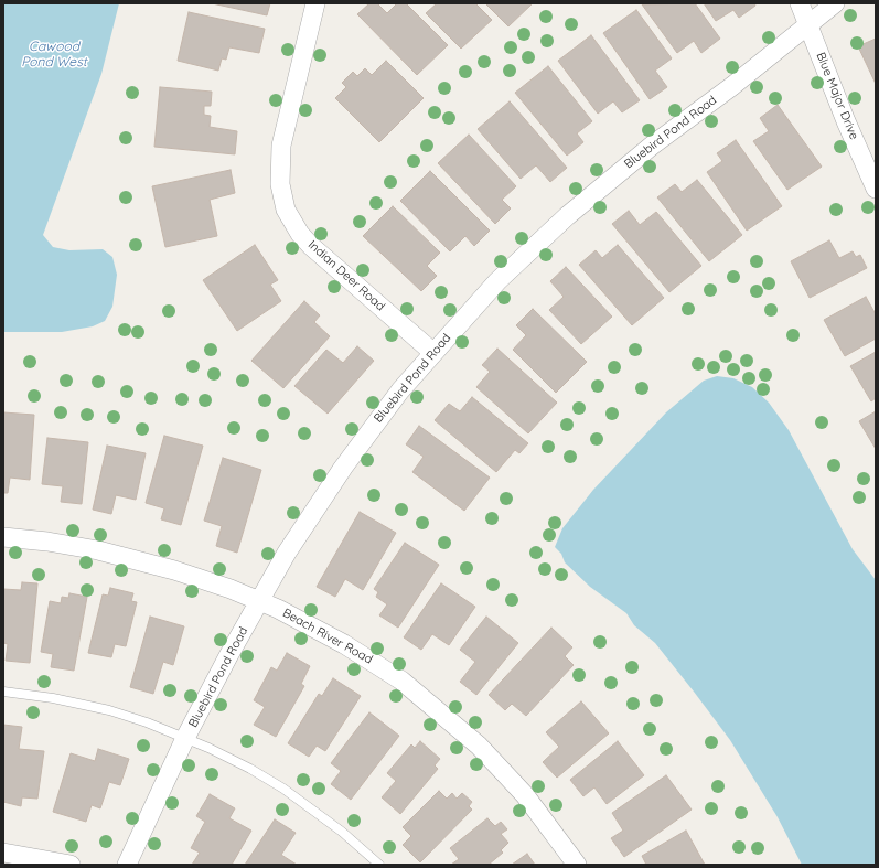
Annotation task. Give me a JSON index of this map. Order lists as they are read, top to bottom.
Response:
{
  "streets": {
    "street": [
      "Blue Major Drive",
      "Bluebird Pond Road",
      "Indian Deer Road",
      "Beach River Road"
    ]
  },
  "crossings": [
    ["Blue Major Drive", "Bluebird Pond Road"],
    ["Bluebird Pond Road", "Indian Deer Road"],
    ["Bluebird Pond Road", "Beach River Road"]
  ],
  "water": ["Cawood Pond West"]
}
